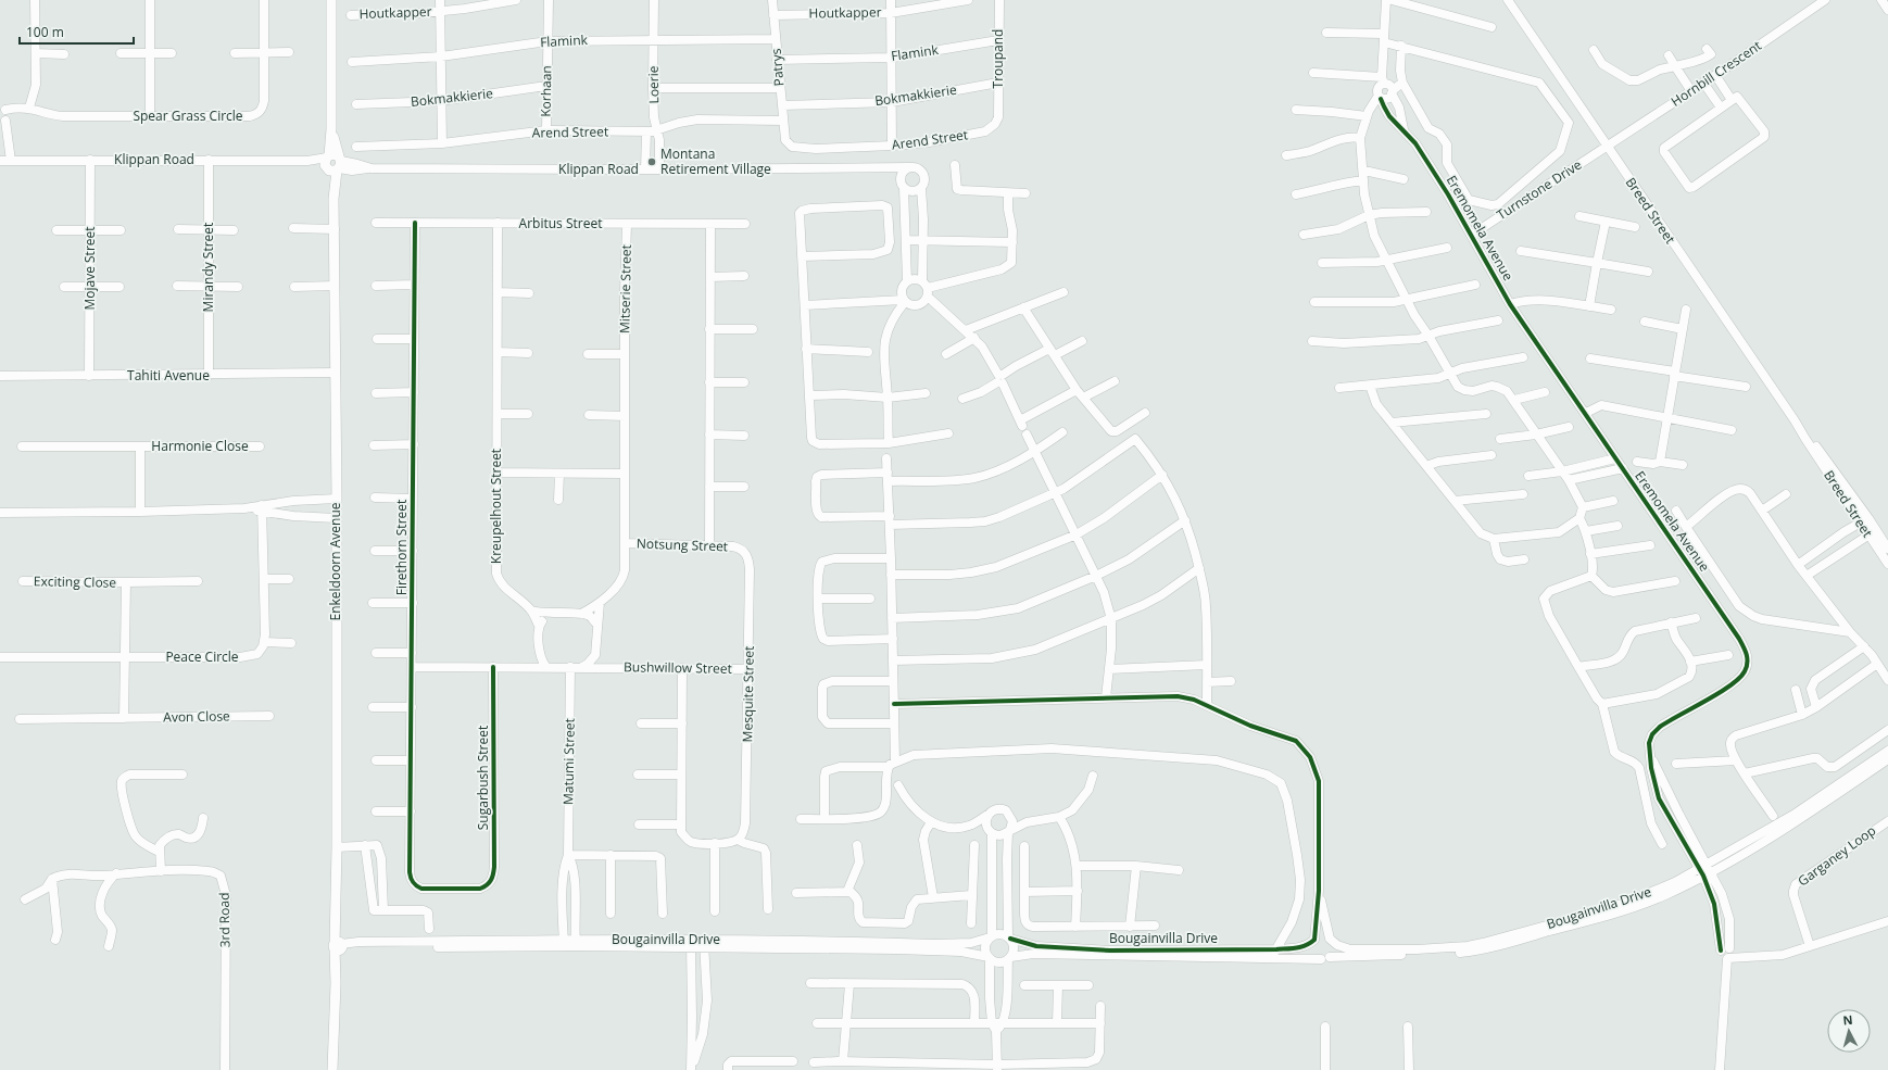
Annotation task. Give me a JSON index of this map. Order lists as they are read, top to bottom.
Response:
{
  "streets": {
    "street": [
      "Houtkapper",
      "Flamink",
      "Troupand",
      "Patrys",
      "Hornbill Crescent",
      "Loerie",
      "Korhaan",
      "Bokmakkierie",
      "Spear Grass Circle",
      "Arend Street",
      "Klippan Road",
      "Turnstone Drive",
      "Breed Street",
      "Arbitus Street",
      "Eremomela Avenue",
      "Mirandy Street",
      "Mojave Street",
      "Mitserie Street",
      "Tahiti Avenue",
      "Harmonie Close",
      "Kreupelhout Street",
      "Notsung Street",
      "Firethorn Street",
      "Enkeldoorn Avenue",
      "Exciting Close",
      "Peace Circle",
      "Bushwillow Street",
      "Mesquite Street",
      "Avon Close",
      "Matumi Street",
      "Sugarbush Street",
      "Garganey Loop",
      "Bougainvilla Drive",
      "3rd Road"
    ]
  },
  "crossings": [
    ["Houtkapper", "Patrys"],
    ["Flamink", "Troupand"],
    ["Flamink", "Patrys"],
    ["Flamink", "Loerie"],
    ["Flamink", "Korhaan"],
    ["Troupand", "Bokmakkierie"],
    ["Troupand", "Arend Street"],
    ["Patrys", "Bokmakkierie"],
    ["Patrys", "Arend Street"],
    ["Hornbill Crescent", "Turnstone Drive"],
    ["Hornbill Crescent", "Breed Street"],
    ["Loerie", "Arend Street"],
    ["Loerie", "Klippan Road"],
    ["Korhaan", "Bokmakkierie"],
    ["Korhaan", "Arend Street"],
    ["Klippan Road", "Mirandy Street"],
    ["Klippan Road", "Mojave Street"],
    ["Klippan Road", "Enkeldoorn Avenue"],
    ["Turnstone Drive", "Breed Street"],
    ["Turnstone Drive", "Eremomela Avenue"],
    ["Arbitus Street", "Mitserie Street"],
    ["Arbitus Street", "Kreupelhout Street"],
    ["Arbitus Street", "Firethorn Street"],
    ["Eremomela Avenue", "Bougainvilla Drive"],
    ["Mirandy Street", "Tahiti Avenue"],
    ["Mojave Street", "Tahiti Avenue"],
    ["Mitserie Street", "Notsung Street"],
    ["Tahiti Avenue", "Enkeldoorn Avenue"],
    ["Kreupelhout Street", "Bushwillow Street"],
    ["Kreupelhout Street", "Matumi Street"],
    ["Notsung Street", "Mesquite Street"],
    ["Firethorn Street", "Bushwillow Street"],
    ["Firethorn Street", "Sugarbush Street"],
    ["Enkeldoorn Avenue", "Bougainvilla Drive"],
    ["Exciting Close", "Peace Circle"],
    ["Bushwillow Street", "Mesquite Street"],
    ["Bushwillow Street", "Matumi Street"],
    ["Bushwillow Street", "Sugarbush Street"],
    ["Matumi Street", "Bougainvilla Drive"]
  ],
  "places": ["Montana Retirement Village"],
  "scale_bar": "100 m",
  "north": "top"
}
